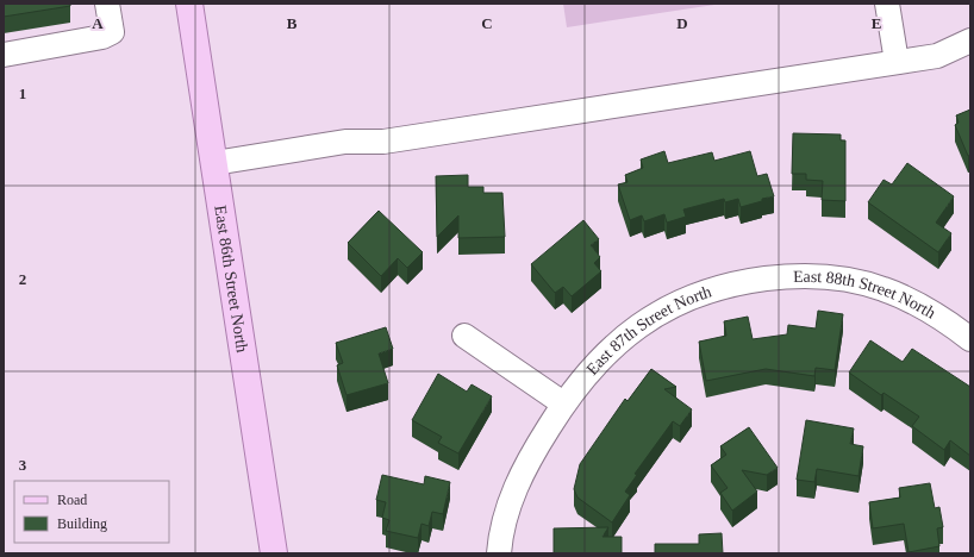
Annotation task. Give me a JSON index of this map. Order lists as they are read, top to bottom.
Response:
{
  "streets": {
    "main road": ["East 86th Street North"],
    "street": ["East 88th Street North", "East 87th Street North"]
  },
  "crossings": [
    ["East 88th Street North", "East 87th Street North"]
  ],
  "legend": ["Road", "Building"],
  "grid": {
    "columns": [
      "A",
      "B",
      "C",
      "D",
      "E"
    ],
    "rows": ["1", "2", "3"]
  }
}
